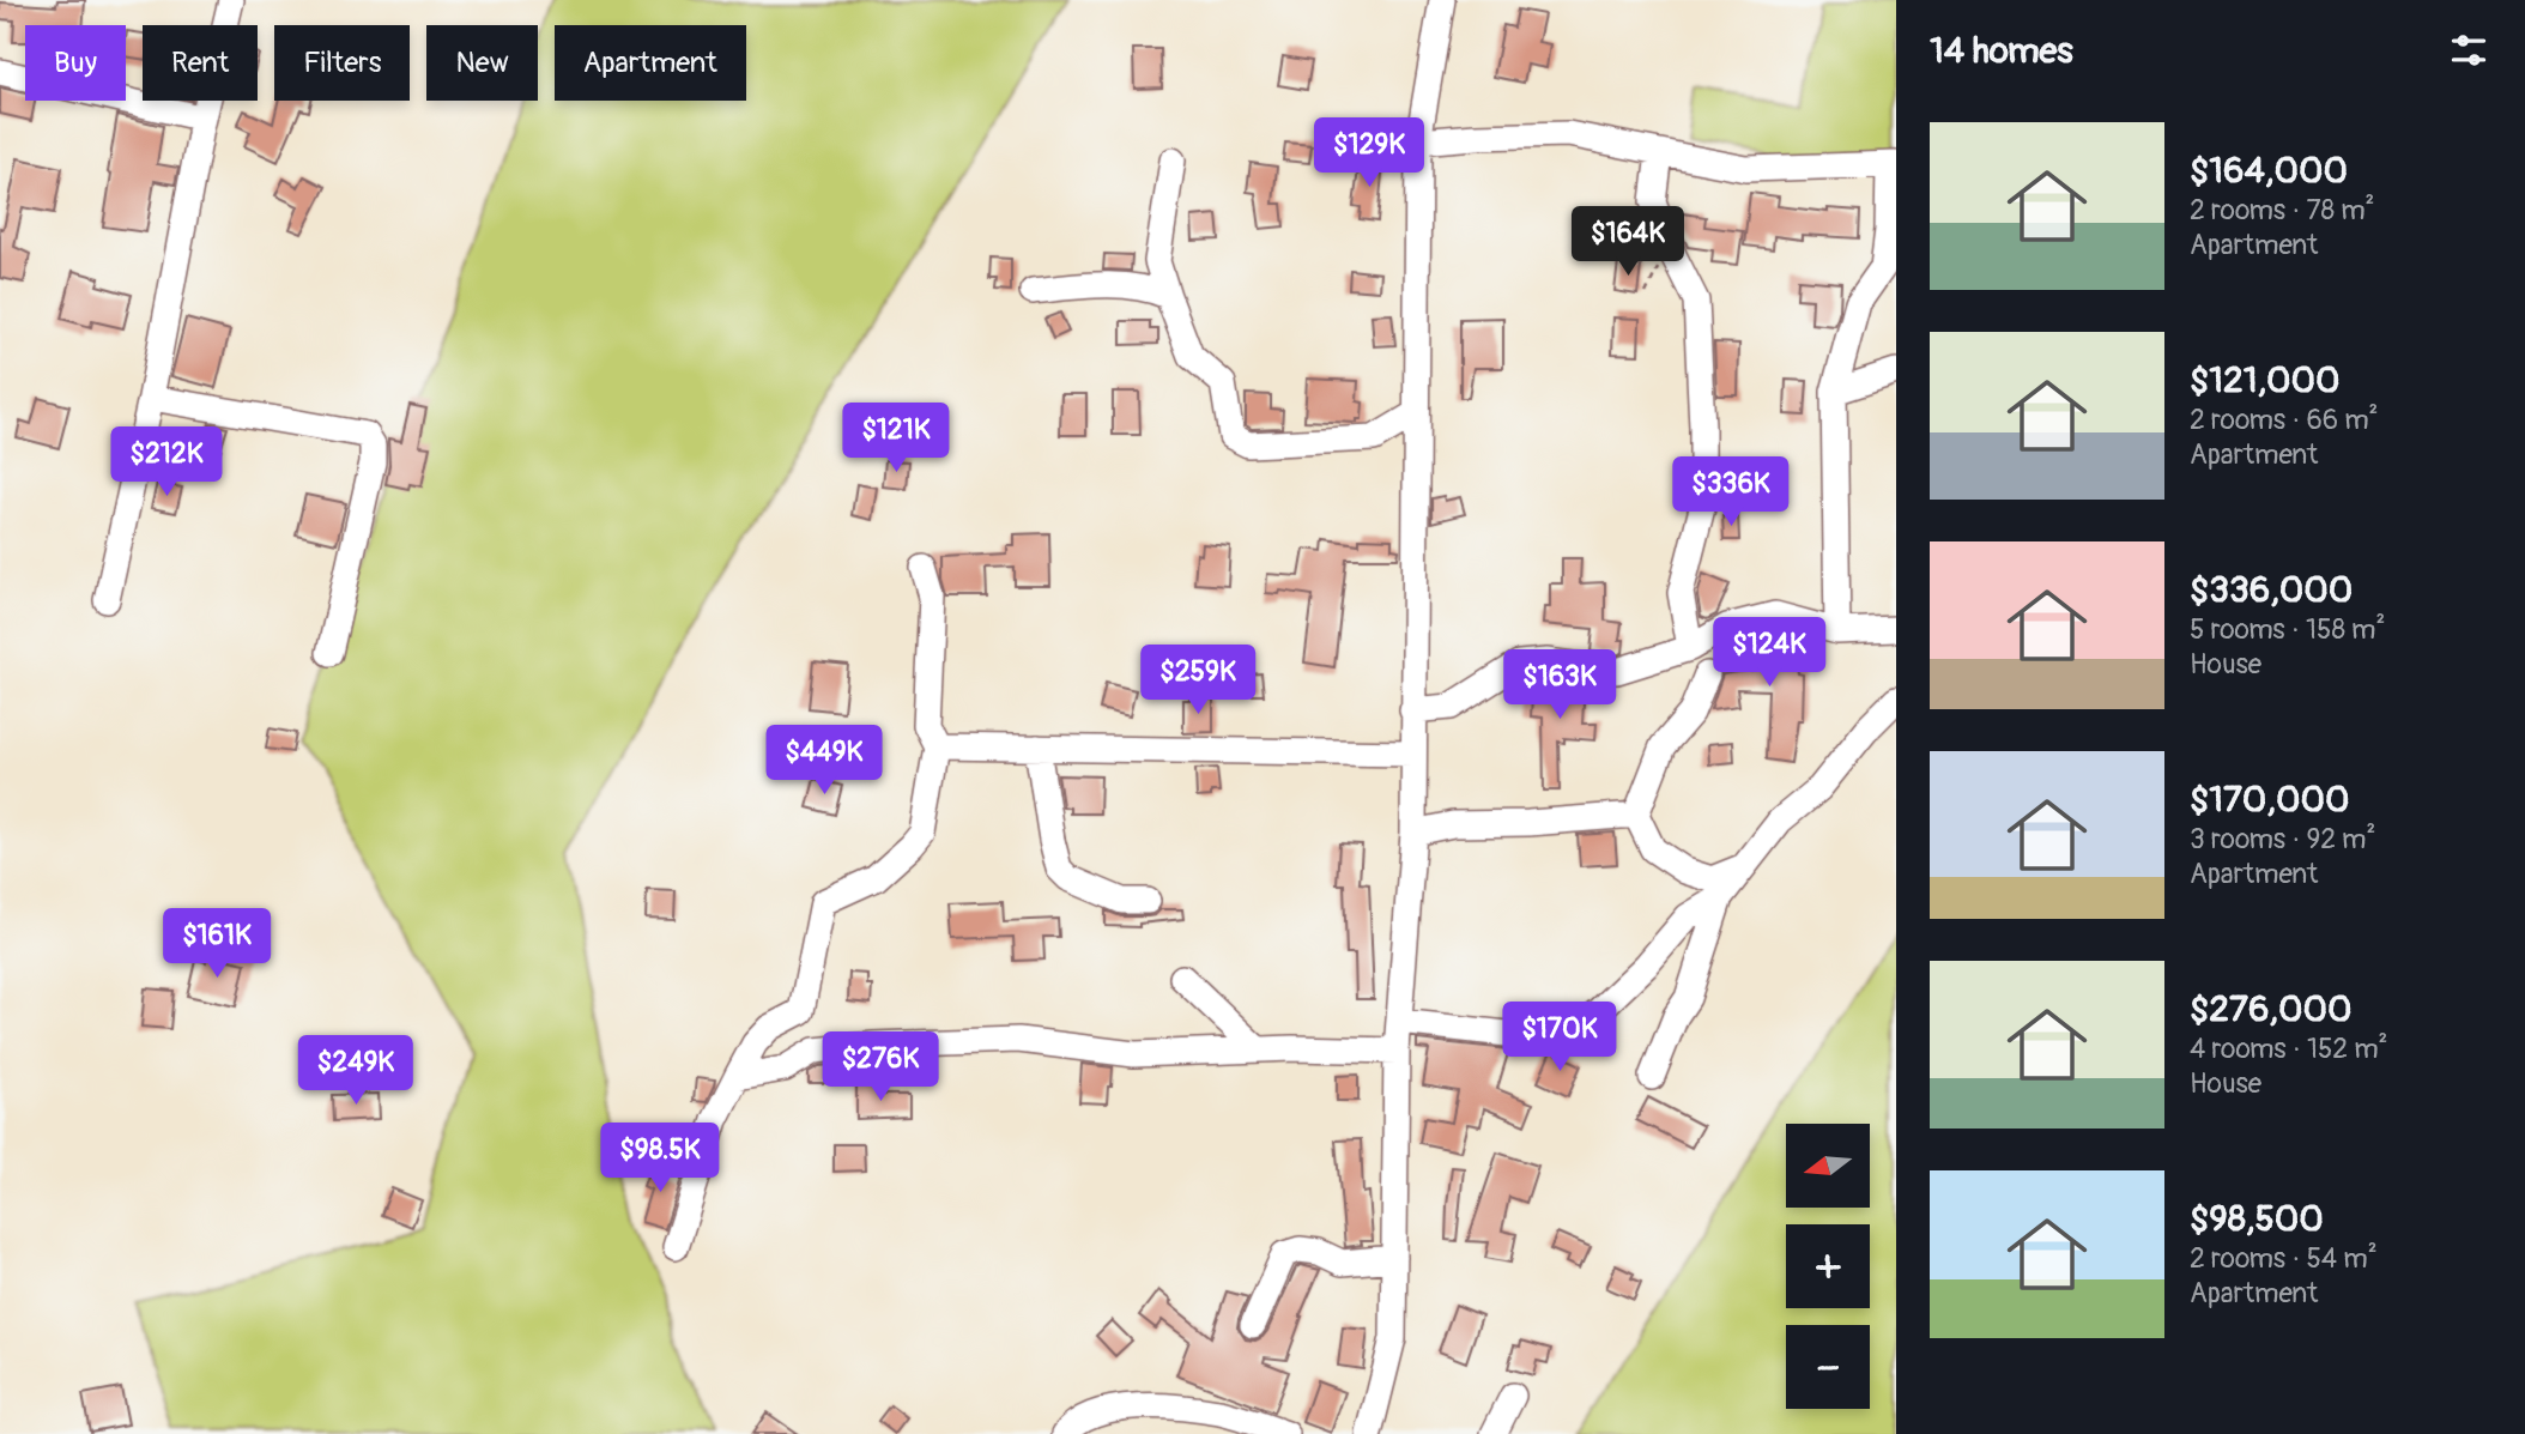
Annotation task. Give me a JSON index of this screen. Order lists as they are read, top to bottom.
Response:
{
  "north": "left",
  "page": {
    "heading": "14 homes",
    "chip": [
      "Buy",
      "Rent",
      "Filters",
      "New",
      "Apartment"
    ],
    "list": [
      {
        "name": "$164,000",
        "note": "2 rooms · 78 m² · Apartment"
      },
      {
        "name": "$121,000",
        "note": "2 rooms · 66 m² · Apartment"
      },
      {
        "name": "$336,000",
        "note": "5 rooms · 158 m² · House"
      },
      {
        "name": "$170,000",
        "note": "3 rooms · 92 m² · Apartment"
      },
      {
        "name": "$276,000",
        "note": "4 rooms · 152 m² · House"
      },
      {
        "name": "$98,500",
        "note": "2 rooms · 54 m² · Apartment"
      }
    ],
    "price": [
      "$129K",
      "$164K",
      "$121K",
      "$212K",
      "$336K",
      "$124K",
      "$259K",
      "$163K",
      "$449K",
      "$161K",
      "$170K",
      "$276K",
      "$249K",
      "$98.5K"
    ],
    "map_buttons": ["+", "−"]
  }
}
